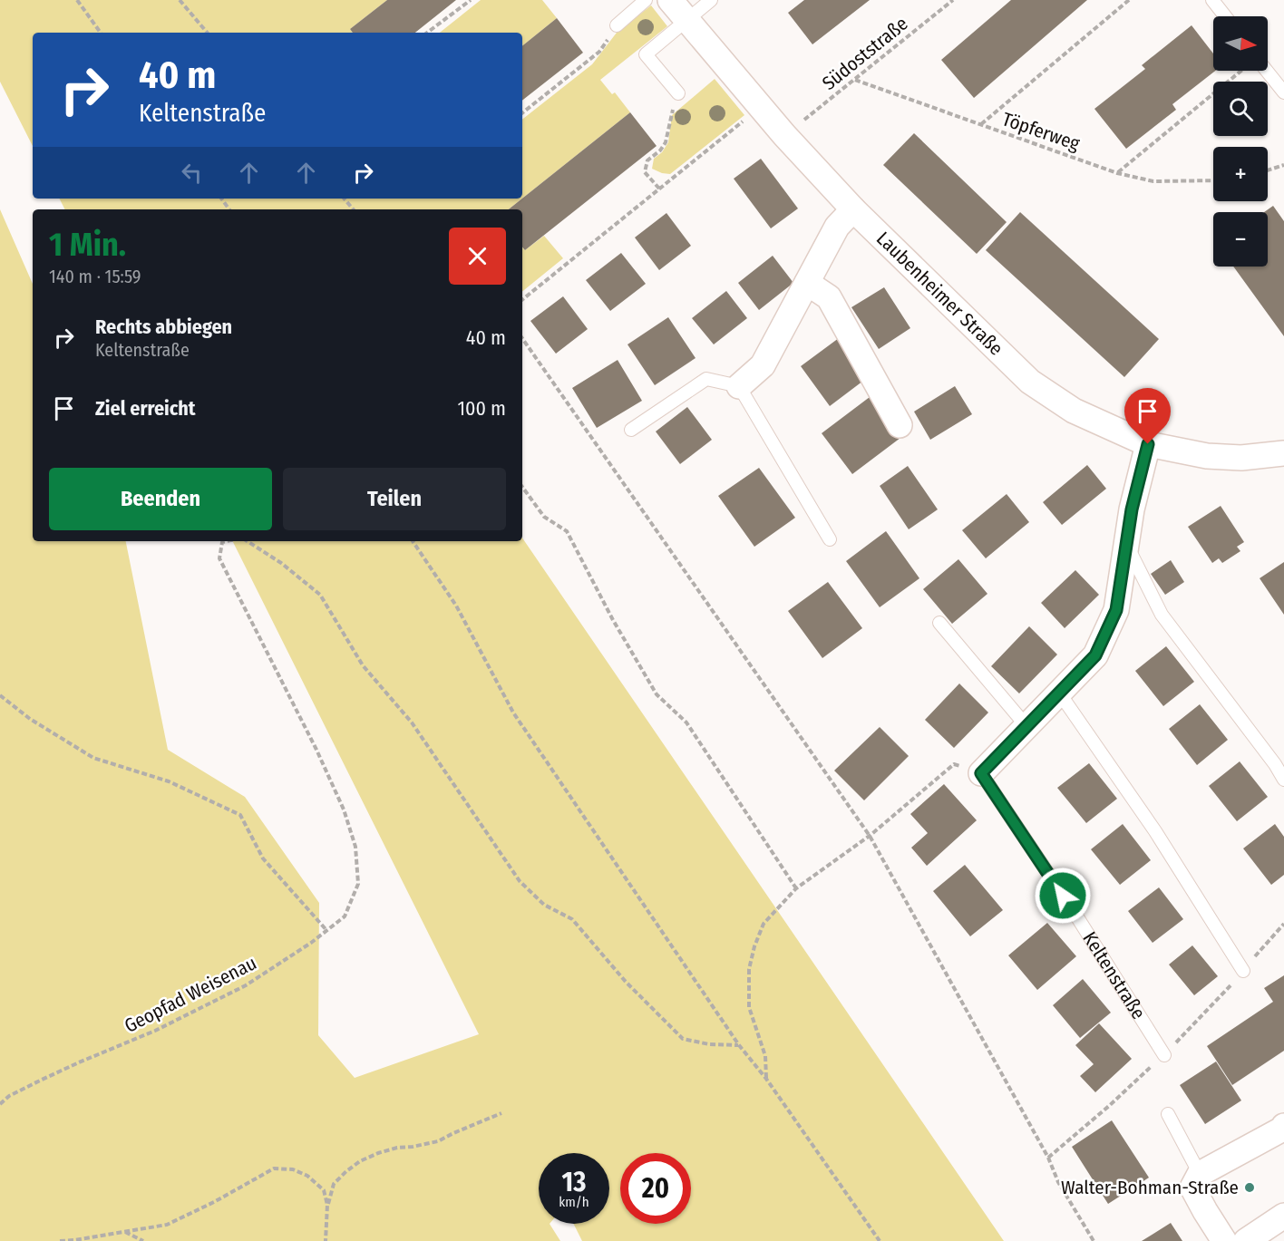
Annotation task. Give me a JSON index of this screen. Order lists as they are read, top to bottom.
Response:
{
  "streets": {
    "street": ["Laubenheimer Straße"],
    "lane": ["Keltenstraße"],
    "path": ["Südoststraße", "Töpferweg", "Geopfad Weisenau"]
  },
  "crossings": [
    ["Südoststraße", "Töpferweg"]
  ],
  "places": ["Walter-Bohman-Straße"],
  "north": "right",
  "page": {
    "map_buttons": ["+", "−"],
    "turn": ["40 m", "Keltenstraße"],
    "heading": ["1 Min.", "140 m · 15:59"],
    "list": [
      {
        "name": "Rechts abbiegen",
        "note": "Keltenstraße",
        "value": "40 m"
      },
      {
        "name": "Ziel erreicht",
        "value": "100 m"
      }
    ],
    "buttons": ["Beenden", "Teilen"],
    "speed": "13 km/h",
    "limit": "20"
  }
}
